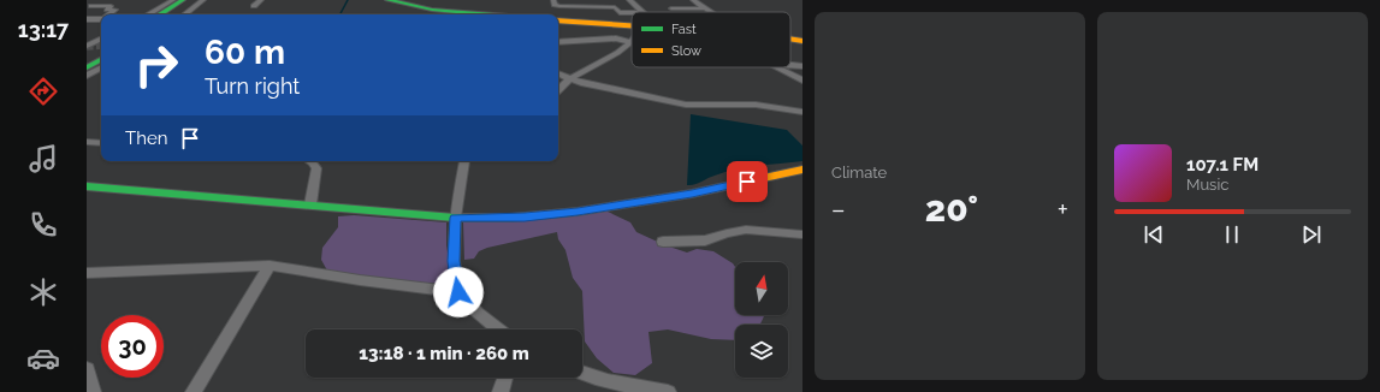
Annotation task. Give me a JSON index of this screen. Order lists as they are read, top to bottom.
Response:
{
  "legend": ["Fast", "Slow"],
  "north": "top",
  "page": {
    "tabs": "13:17",
    "tile": "Climate",
    "turn": ["60 m", "Turn right"],
    "then": "Then",
    "song": ["107.1 FM", "Music"],
    "heat": ["−", "20°", "+"],
    "limit": "30",
    "trip": "13:18 · 1 min · 260 m"
  }
}
